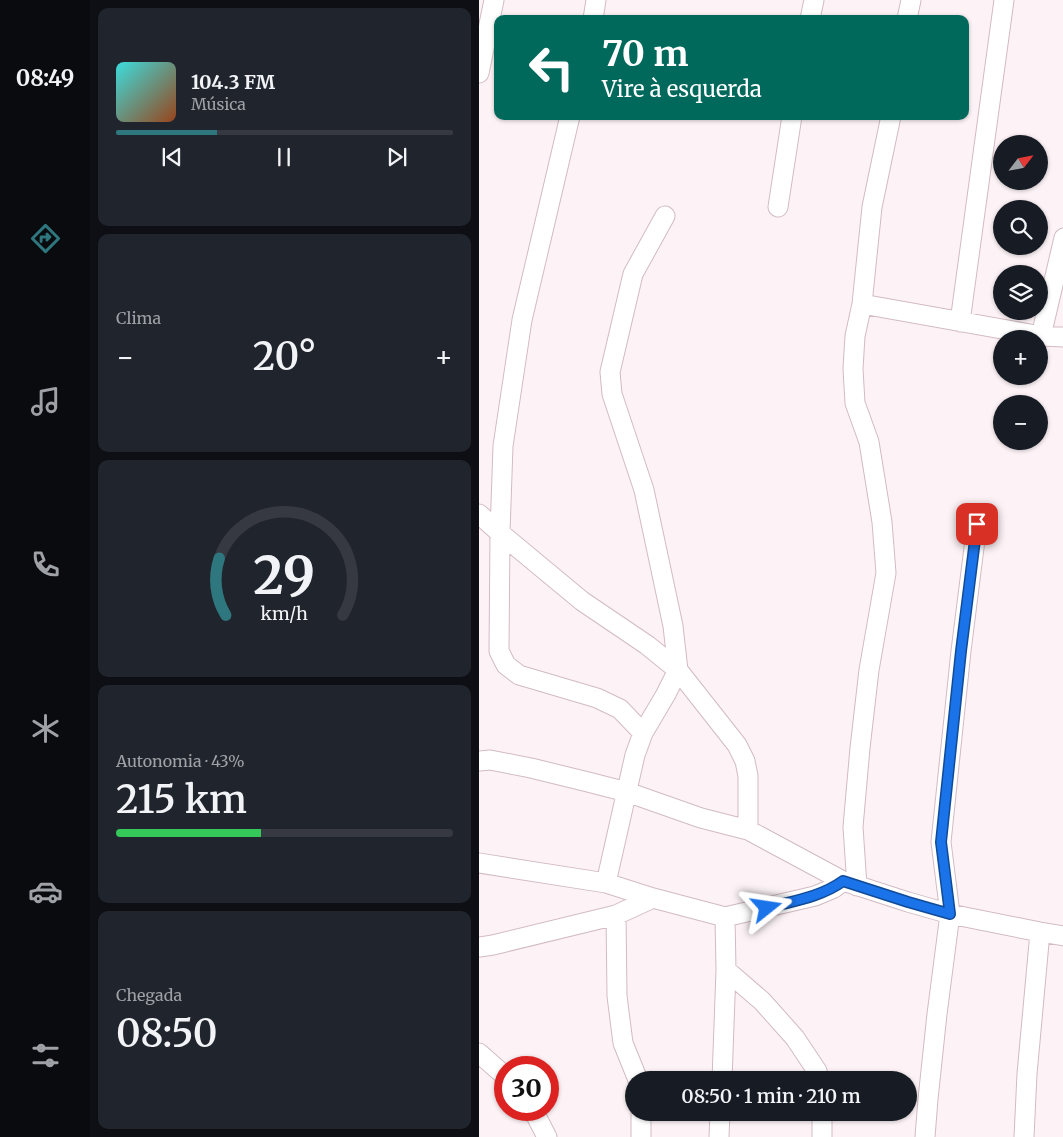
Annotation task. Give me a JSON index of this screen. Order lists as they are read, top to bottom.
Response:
{
  "north": "top right",
  "page": {
    "tabs": "08:49",
    "turn": ["70 m", "Vire à esquerda"],
    "song": ["104.3 FM", "Música"],
    "map_buttons": ["+", "−"],
    "tile": [
      "Clima",
      ["Autonomia · 43%", "215 km"],
      ["Chegada", "08:50"]
    ],
    "heat": ["−", "20°", "+"],
    "limit": "30",
    "trip": "08:50 · 1 min · 210 m",
    "gauge": ["29", "km/h"]
  }
}
